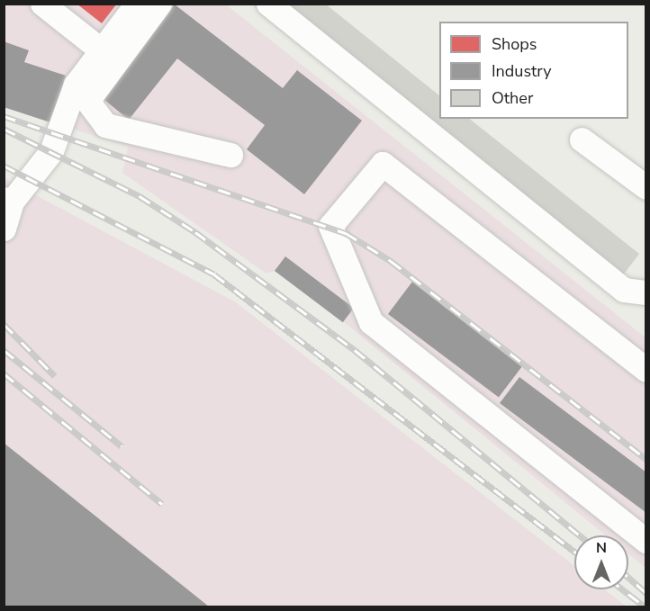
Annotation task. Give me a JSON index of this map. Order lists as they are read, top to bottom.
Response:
{
  "legend": ["Shops", "Industry", "Other"],
  "north": "top"
}
